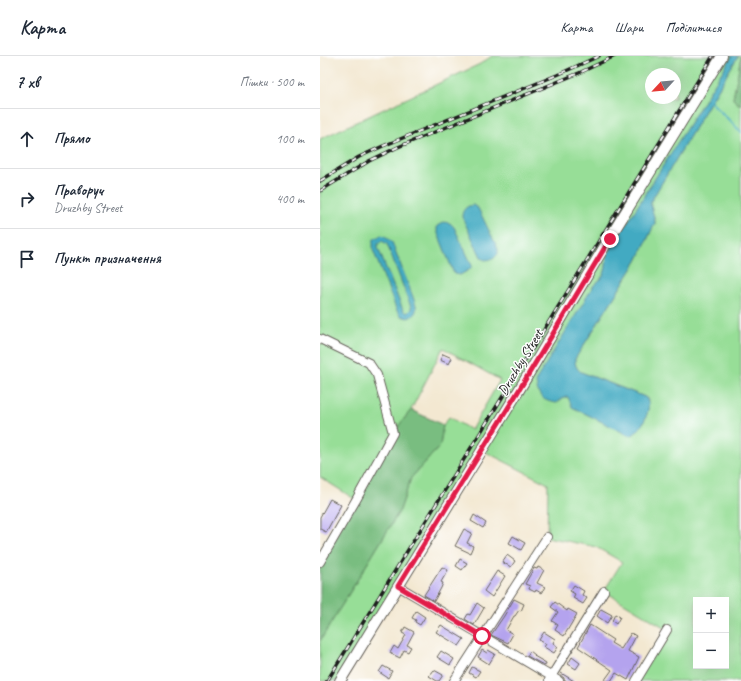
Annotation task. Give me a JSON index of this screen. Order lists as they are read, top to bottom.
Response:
{
  "streets": {
    "street": ["Druzhby Street"]
  },
  "north": "bottom left",
  "page": {
    "header": "Карта",
    "nav": ["Карта", "Шари", "Поділитися"],
    "heading": ["7 хв", "Пішки · 500 m"],
    "list": [
      ["Прямо", "100 m"],
      ["Праворуч", "Druzhby Street", "400 m"],
      "Пункт призначення"
    ],
    "map_buttons": ["+", "−"]
  }
}
